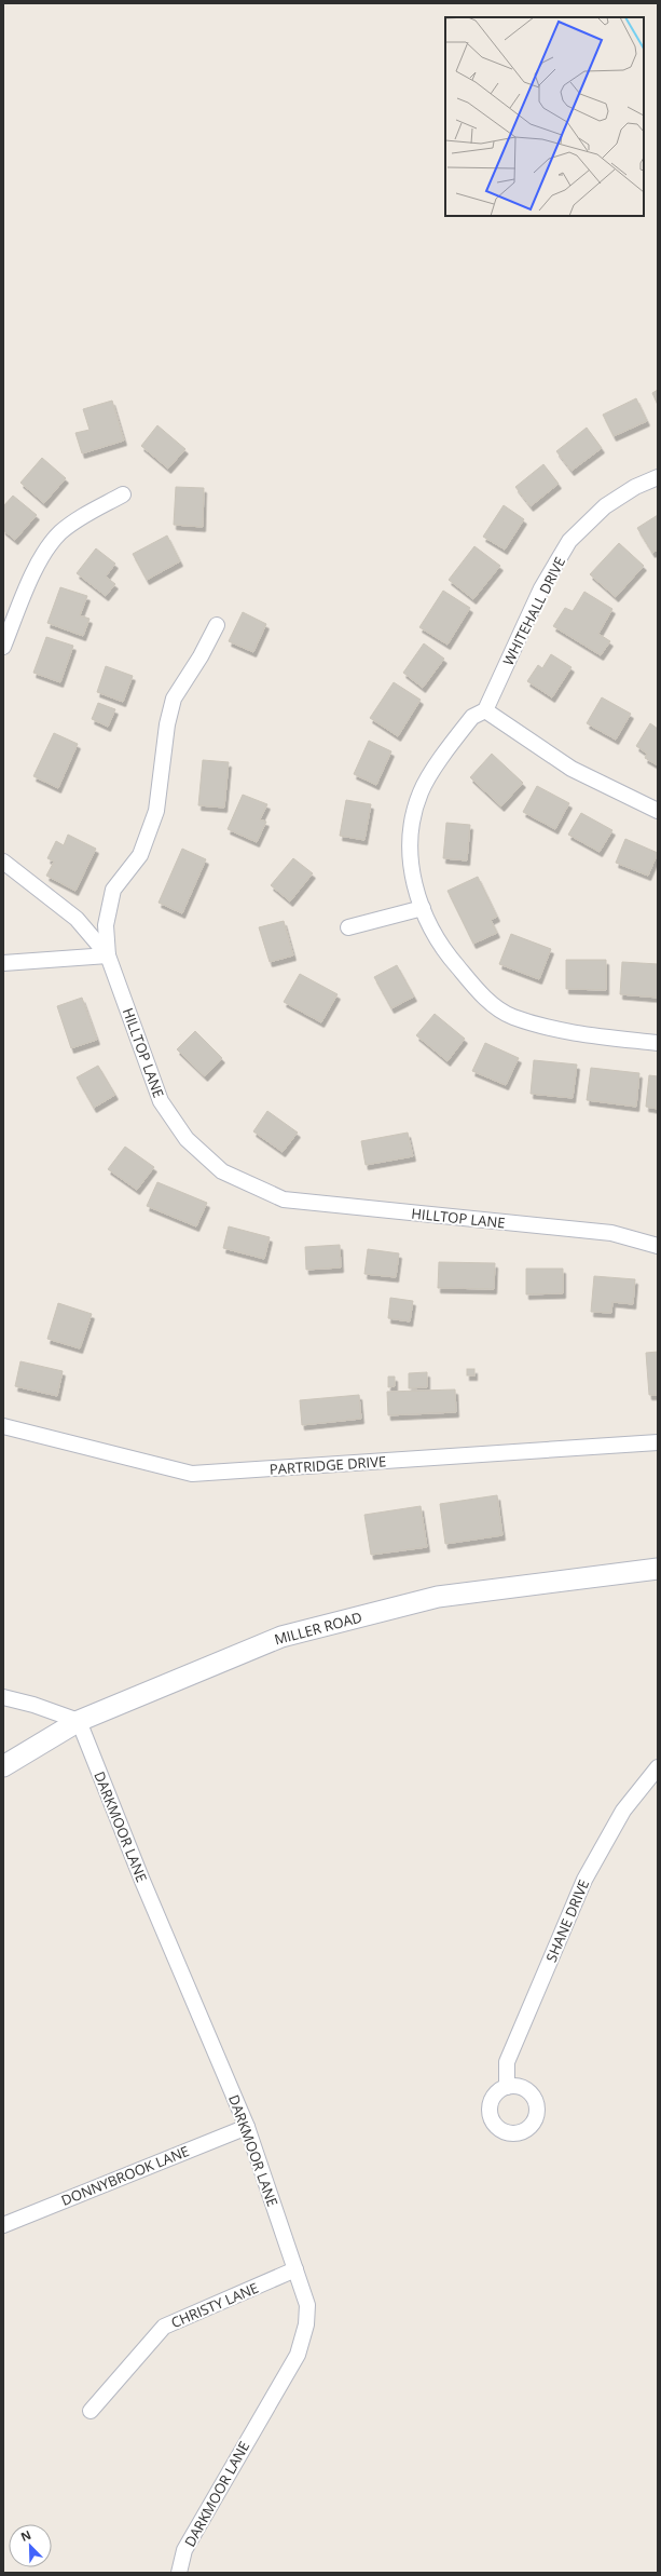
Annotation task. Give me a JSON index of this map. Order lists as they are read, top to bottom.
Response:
{
  "streets": {
    "street": [
      "WHITEHALL DRIVE",
      "HILLTOP LANE",
      "PARTRIDGE DRIVE",
      "MILLER ROAD",
      "DARKMOOR LANE",
      "SHANE DRIVE",
      "DONNYBROOK LANE",
      "CHRISTY LANE"
    ]
  },
  "crossings": [
    ["MILLER ROAD", "DARKMOOR LANE"],
    ["DARKMOOR LANE", "DONNYBROOK LANE"],
    ["DARKMOOR LANE", "CHRISTY LANE"]
  ],
  "north": "top left"
}
